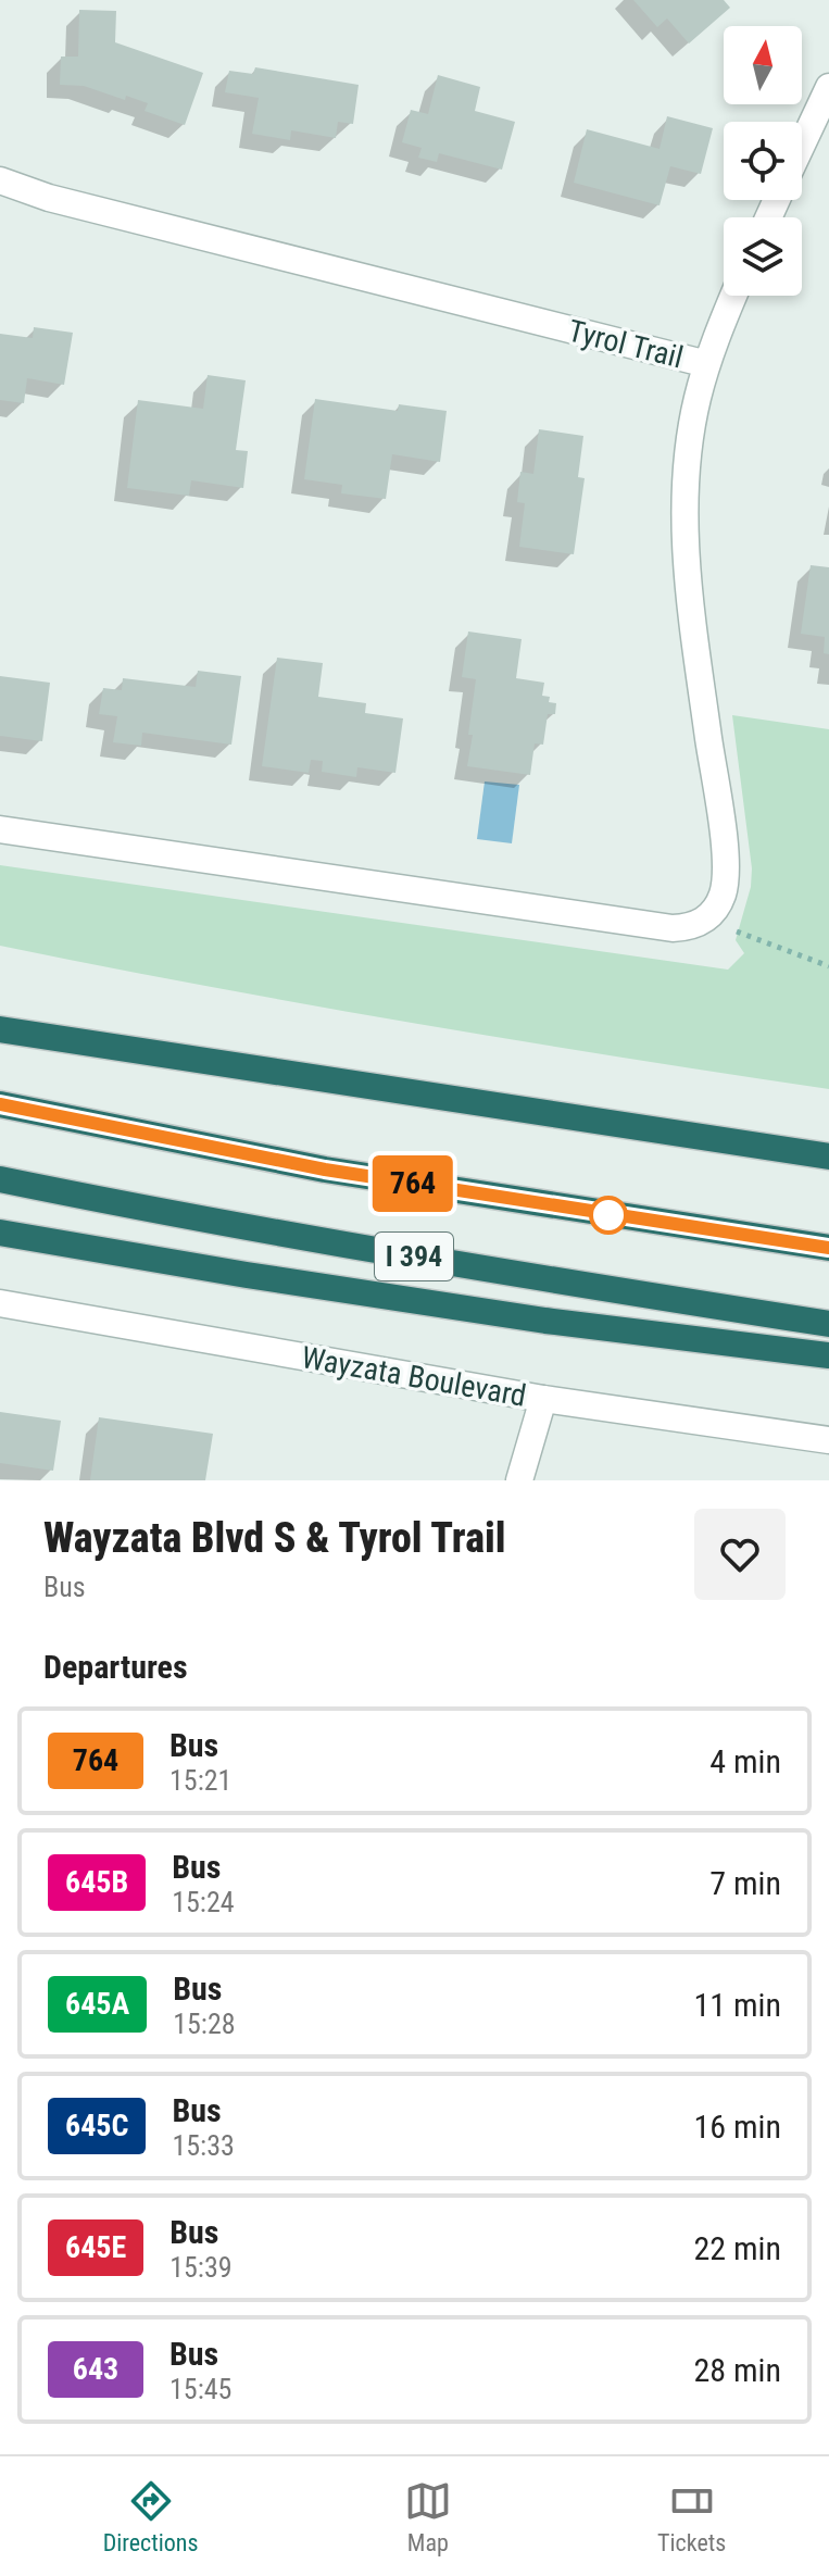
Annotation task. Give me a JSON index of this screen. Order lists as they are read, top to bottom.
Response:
{
  "streets": {
    "highway": ["I 394"],
    "street": ["Tyrol Trail", "Wayzata Boulevard"]
  },
  "lines": ["bus line 764"],
  "north": "top",
  "page": {
    "on_map": "764",
    "heading": [
      ["Wayzata Blvd S & Tyrol Trail", "Bus"],
      "Departures"
    ],
    "list": [
      {
        "mark": "764",
        "name": "Bus",
        "note": "15:21",
        "value": "4 min"
      },
      {
        "mark": "645B",
        "name": "Bus",
        "note": "15:24",
        "value": "7 min"
      },
      {
        "mark": "645A",
        "name": "Bus",
        "note": "15:28",
        "value": "11 min"
      },
      {
        "mark": "645C",
        "name": "Bus",
        "note": "15:33",
        "value": "16 min"
      },
      {
        "mark": "645E",
        "name": "Bus",
        "note": "15:39",
        "value": "22 min"
      },
      {
        "mark": "643",
        "name": "Bus",
        "note": "15:45",
        "value": "28 min"
      }
    ],
    "tabs": ["Directions", "Map", "Tickets"]
  }
}
